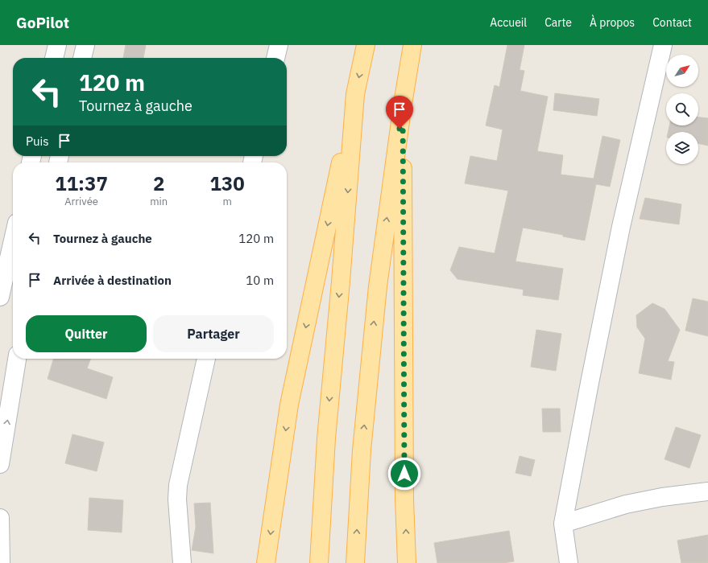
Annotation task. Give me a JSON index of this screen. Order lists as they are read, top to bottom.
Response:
{
  "north": "top right",
  "page": {
    "header": "GoPilot",
    "nav": [
      "Accueil",
      "Carte",
      "À propos",
      "Contact"
    ],
    "turn": ["120 m", "Tournez à gauche"],
    "then": "Puis",
    "eta": [
      "11:37",
      "Arrivée",
      "2",
      "min",
      "130",
      "m"
    ],
    "list": [
      {
        "name": "Tournez à gauche",
        "value": "120 m"
      },
      {
        "name": "Arrivée à destination",
        "value": "10 m"
      }
    ],
    "buttons": ["Quitter", "Partager"]
  }
}
